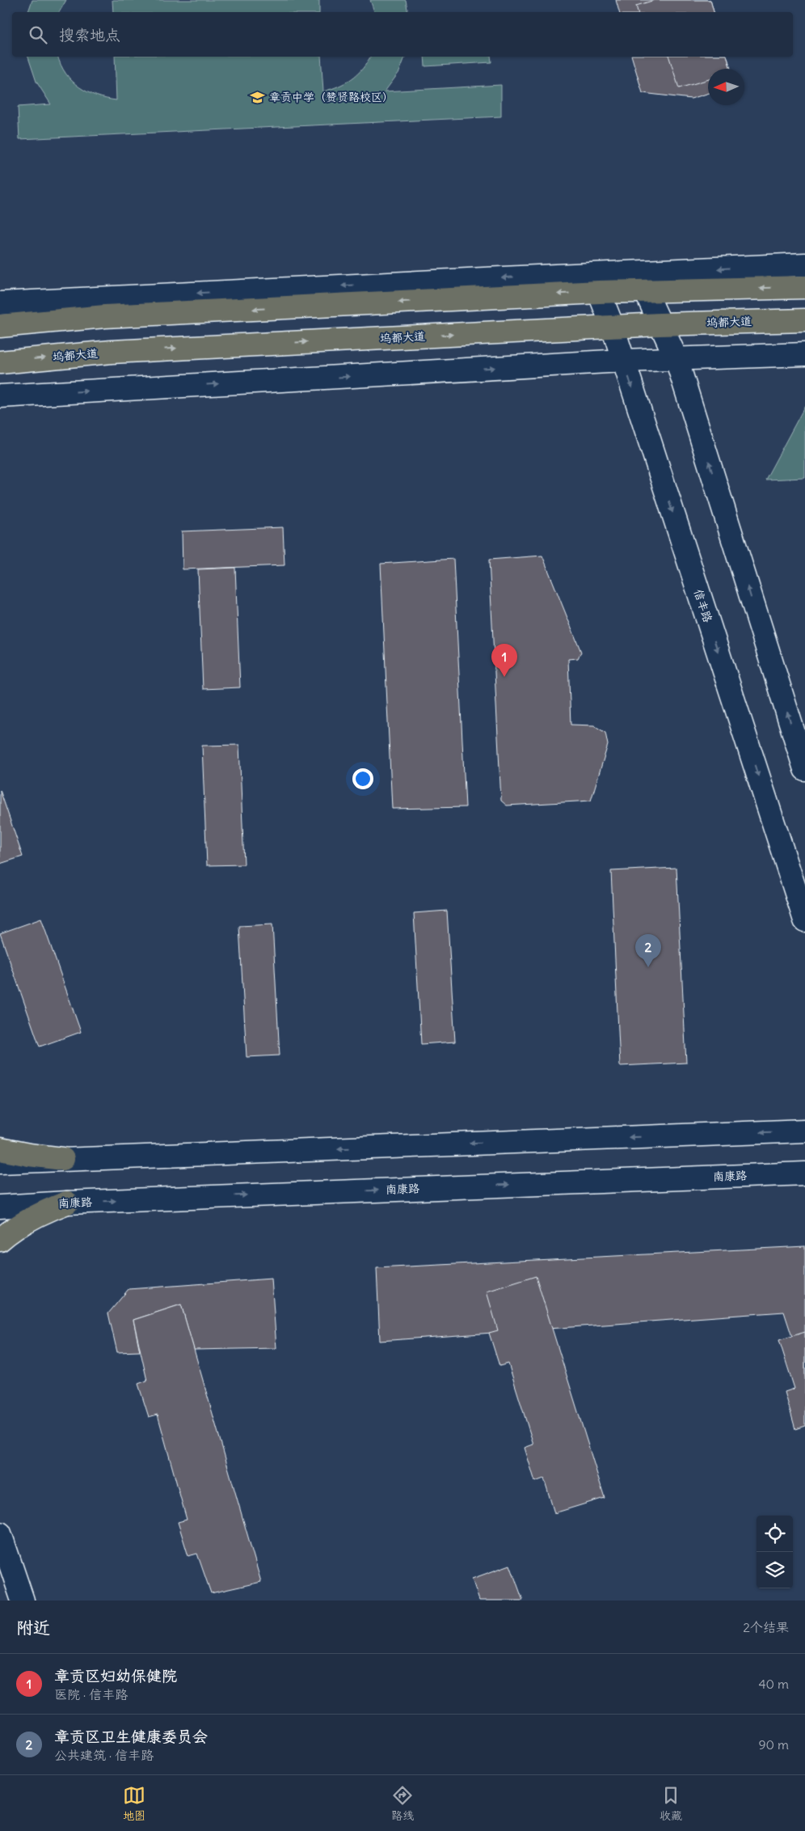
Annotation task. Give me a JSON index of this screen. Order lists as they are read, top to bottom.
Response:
{
  "streets": {
    "main road": ["坞都大道", "信丰路", "南康路"]
  },
  "crossings": [
    ["坞都大道", "信丰路"]
  ],
  "places": {
    "school or university": ["章贡中学（赞贤路校区）"]
  },
  "north": "left",
  "page": {
    "search": "搜索地点",
    "pins": ["1", "2"],
    "heading": ["附近", "2个结果"],
    "list": [
      {
        "mark": "1",
        "name": "章贡区妇幼保健院",
        "note": "医院 · 信丰路",
        "value": "40 m"
      },
      {
        "mark": "2",
        "name": "章贡区卫生健康委员会",
        "note": "公共建筑 · 信丰路",
        "value": "90 m"
      }
    ],
    "nav": ["地图", "路线", "收藏"]
  }
}
